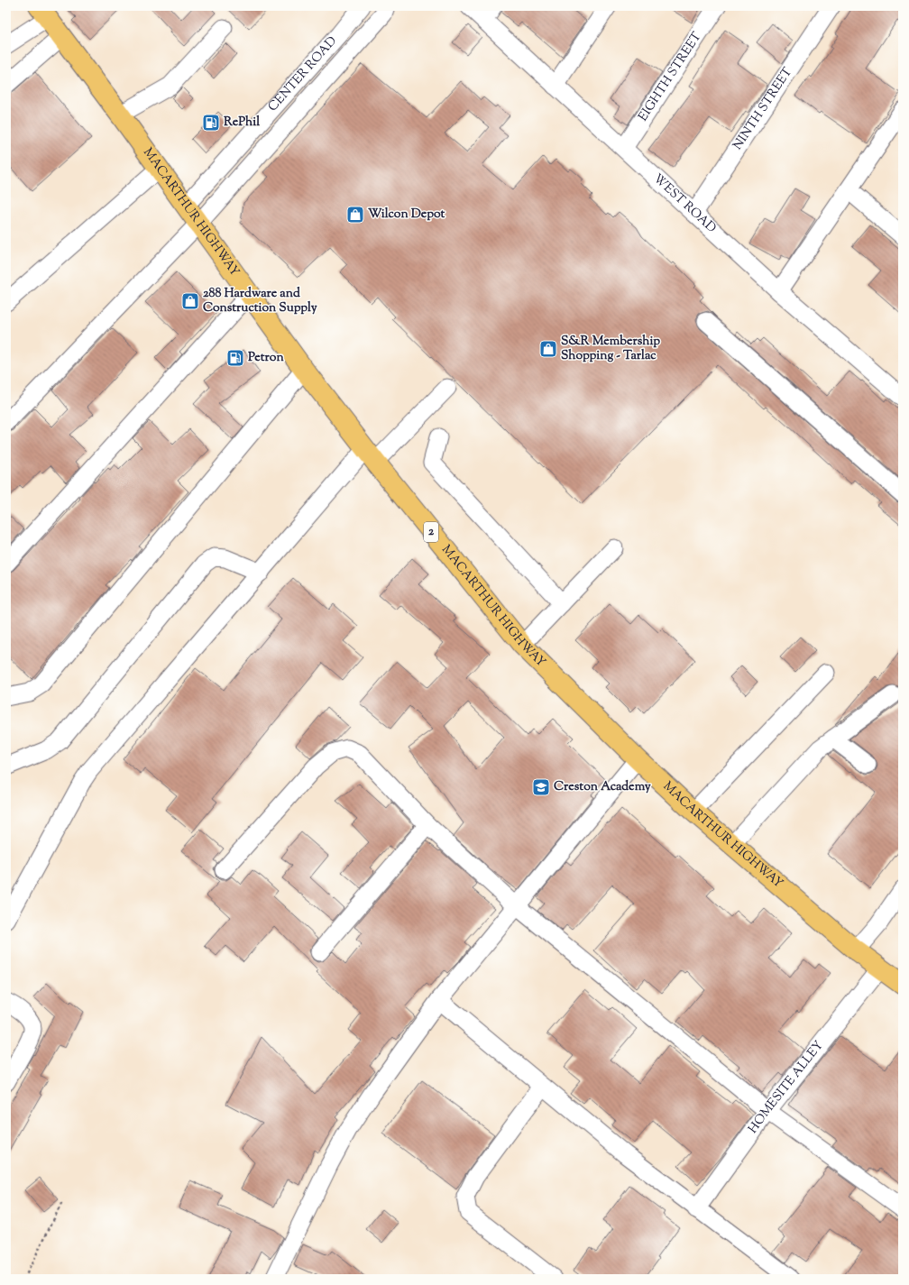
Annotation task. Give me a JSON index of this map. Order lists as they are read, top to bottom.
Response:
{
  "streets": {
    "highway": ["MACARTHUR HIGHWAY", "2"],
    "street": [
      "CENTER ROAD",
      "EIGHTH STREET",
      "NINTH STREET",
      "WEST ROAD",
      "HOMESITE ALLEY"
    ]
  },
  "crossings": [
    ["CENTER ROAD", "MACARTHUR HIGHWAY"],
    ["EIGHTH STREET", "WEST ROAD"],
    ["NINTH STREET", "WEST ROAD"],
    ["MACARTHUR HIGHWAY", "HOMESITE ALLEY"]
  ],
  "places": {
    "fuel station": ["RePhil", "Petron"],
    "shop": ["Wilcon Depot", "288 Hardware and Construction Supply", "S&R Membership Shopping - Tarlac"],
    "school or university": ["Creston Academy"]
  }
}
